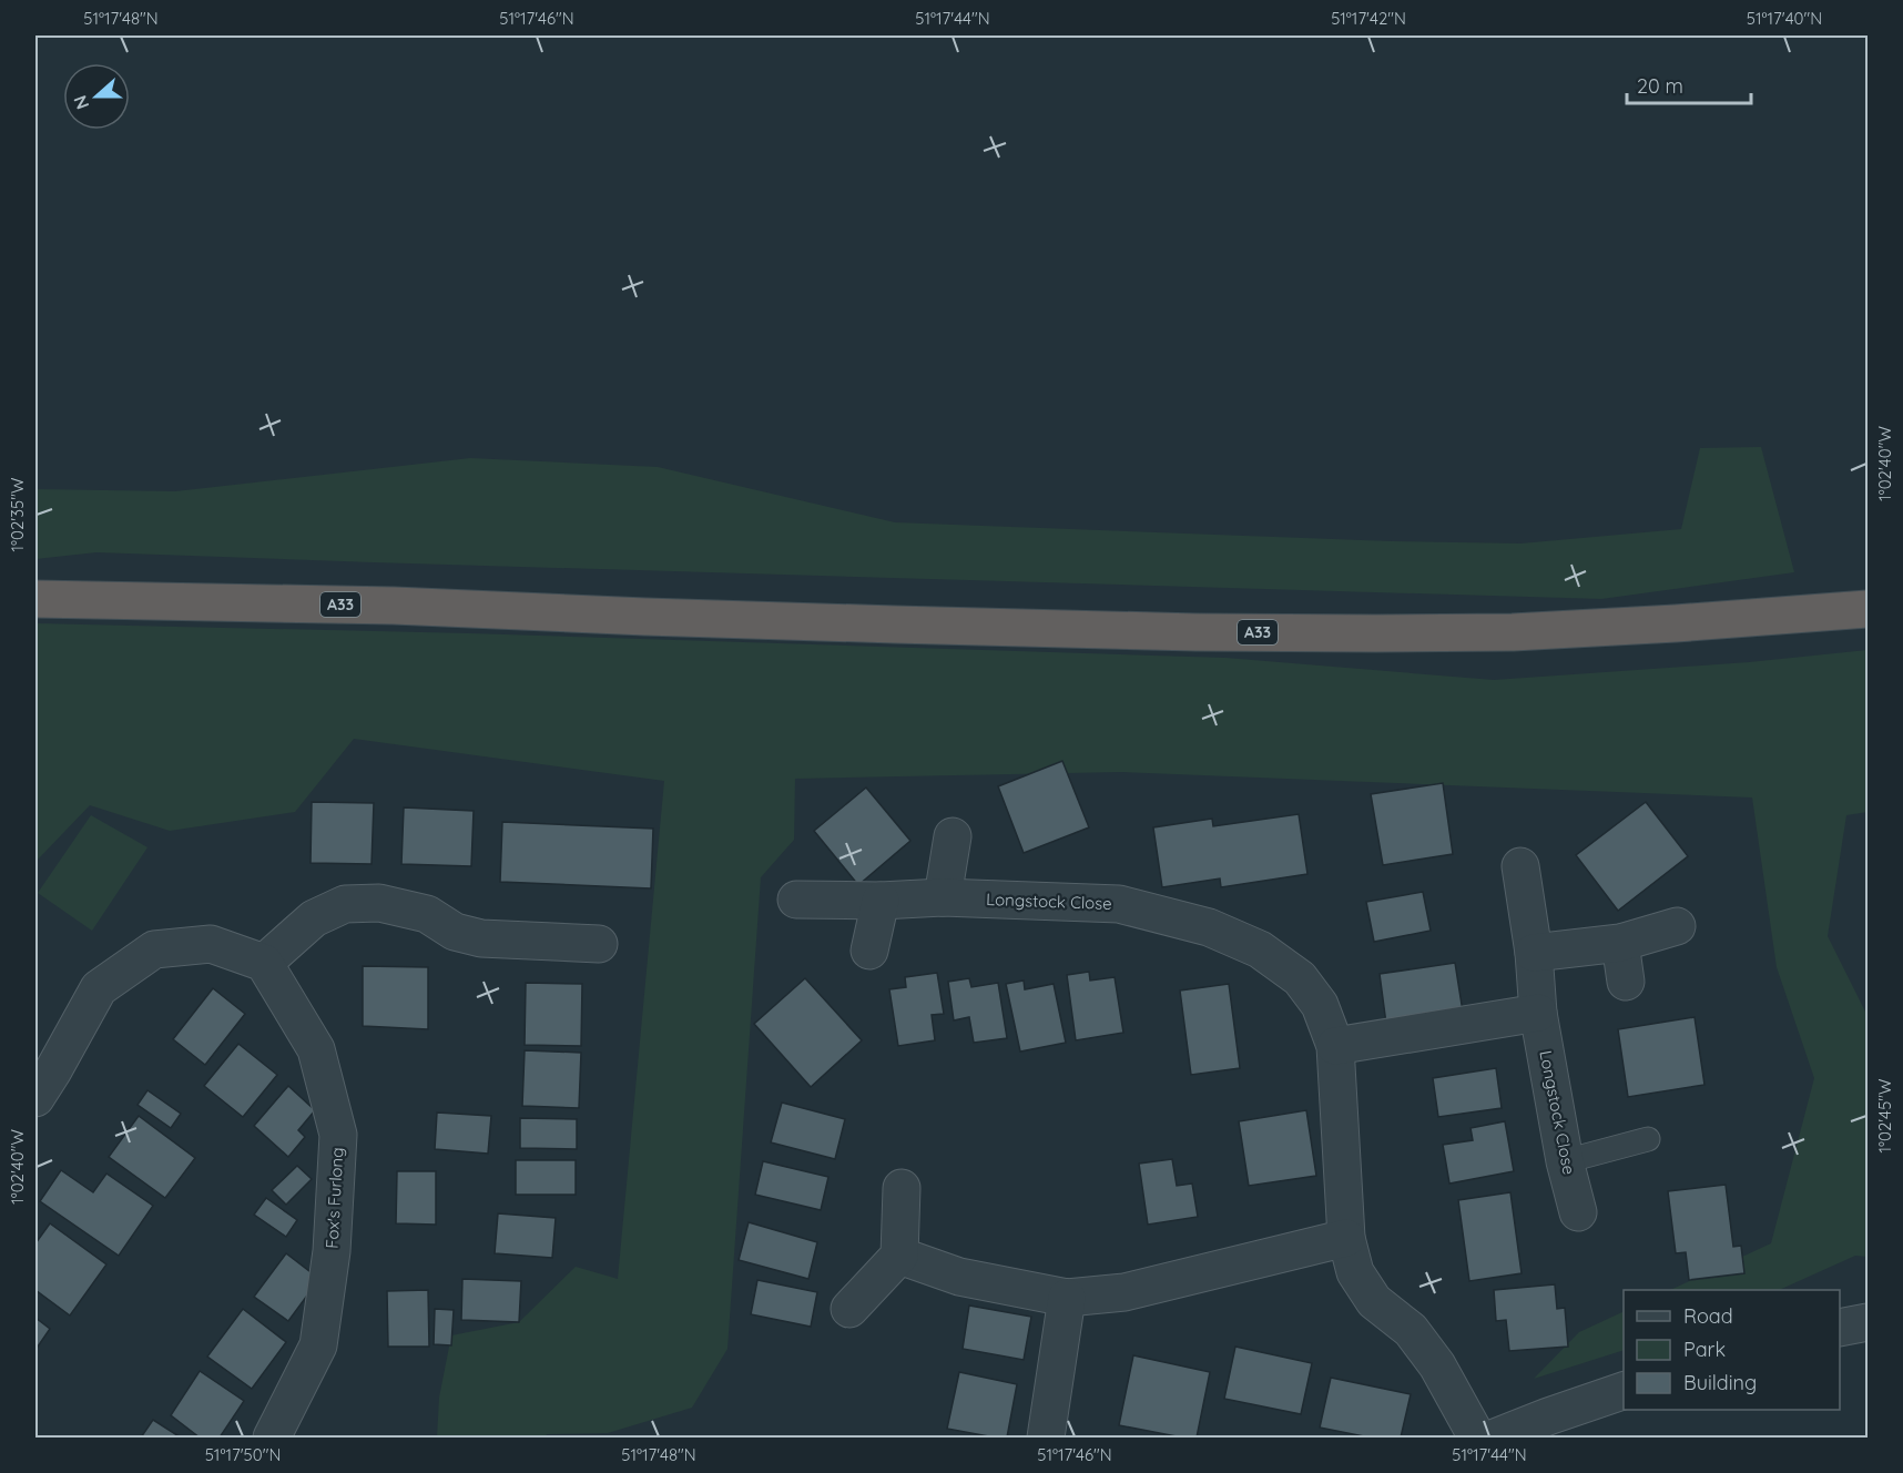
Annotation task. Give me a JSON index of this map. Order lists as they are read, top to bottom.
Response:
{
  "streets": {
    "highway": ["A33"],
    "street": ["Longstock Close", "Fox's Furlong"]
  },
  "legend": ["Road", "Park", "Building"],
  "scale_bar": "20 m",
  "north": "left",
  "coordinates": [
    "51°17'48\"N",
    "51°17'46\"N",
    "51°17'44\"N",
    "51°17'42\"N",
    "51°17'40\"N",
    "1°02'40\"W",
    "1°02'35\"W",
    "1°02'45\"W",
    "51°17'50\"N"
  ]
}
